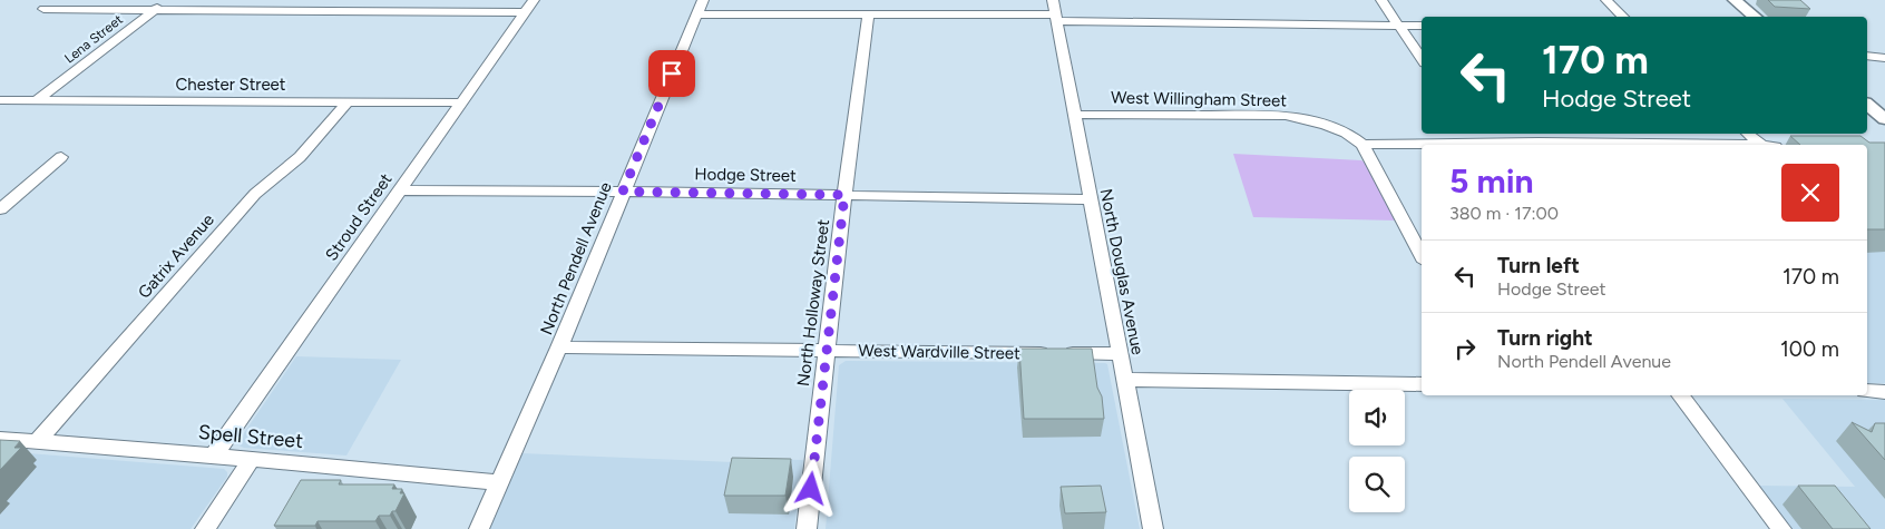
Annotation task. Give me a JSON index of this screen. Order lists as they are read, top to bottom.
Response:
{
  "streets": {
    "street": [
      "Lena Street",
      "Chester Street",
      "West Willingham Street",
      "Hodge Street",
      "Stroud Street",
      "Gatrix Avenue",
      "North Pendell Avenue",
      "North Douglas Avenue",
      "North Holloway Street",
      "West Wardville Street",
      "Spell Street"
    ]
  },
  "crossings": [
    ["Lena Street", "Chester Street"],
    ["Chester Street", "Stroud Street"],
    ["Chester Street", "Gatrix Avenue"],
    ["West Willingham Street", "North Douglas Avenue"],
    ["Hodge Street", "Stroud Street"],
    ["Hodge Street", "North Pendell Avenue"],
    ["Hodge Street", "North Douglas Avenue"],
    ["Hodge Street", "North Holloway Street"],
    ["Stroud Street", "Spell Street"],
    ["Gatrix Avenue", "Spell Street"],
    ["North Pendell Avenue", "West Wardville Street"],
    ["North Pendell Avenue", "Spell Street"],
    ["North Douglas Avenue", "West Wardville Street"],
    ["North Holloway Street", "West Wardville Street"]
  ],
  "page": {
    "turn": ["170 m", "Hodge Street"],
    "heading": ["5 min", "380 m · 17:00"],
    "list": [
      {
        "name": "Turn left",
        "note": "Hodge Street",
        "value": "170 m"
      },
      {
        "name": "Turn right",
        "note": "North Pendell Avenue",
        "value": "100 m"
      }
    ]
  }
}
